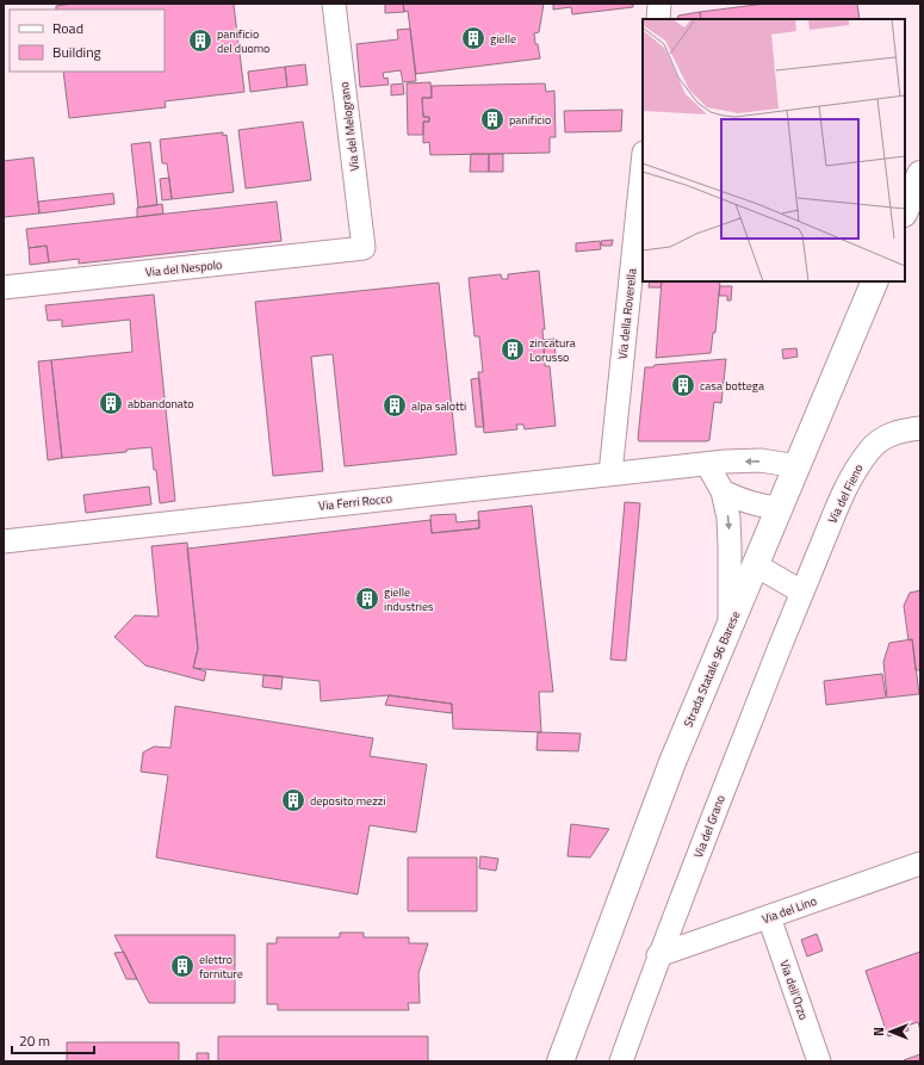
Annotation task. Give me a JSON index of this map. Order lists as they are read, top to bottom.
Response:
{
  "streets": {
    "main road": ["Strada Statale 96 Barese"],
    "street": [
      "Via del Melograno",
      "Via del Nespolo",
      "Via della Roverella",
      "Via del Fieno",
      "Via Ferri Rocco",
      "Via del Grano",
      "Via del Lino",
      "Via dell'Orzo"
    ]
  },
  "crossings": [
    ["Via del Melograno", "Via del Nespolo"],
    ["Via della Roverella", "Via Ferri Rocco"],
    ["Via del Fieno", "Via del Grano"],
    ["Via Ferri Rocco", "Strada Statale 96 Barese"],
    ["Via del Grano", "Via del Lino"],
    ["Via del Lino", "Via dell'Orzo"]
  ],
  "places": {
    "building": [
      "gielle",
      "panificio del duomo",
      "panificio",
      "zincatura Lorusso",
      "casa bottega",
      "abbandonato",
      "alpa salotti",
      "gielle industries",
      "deposito mezzi",
      "elettro forniture"
    ]
  },
  "legend": ["Road", "Building"],
  "scale_bar": "20 m",
  "north": "left"
}
